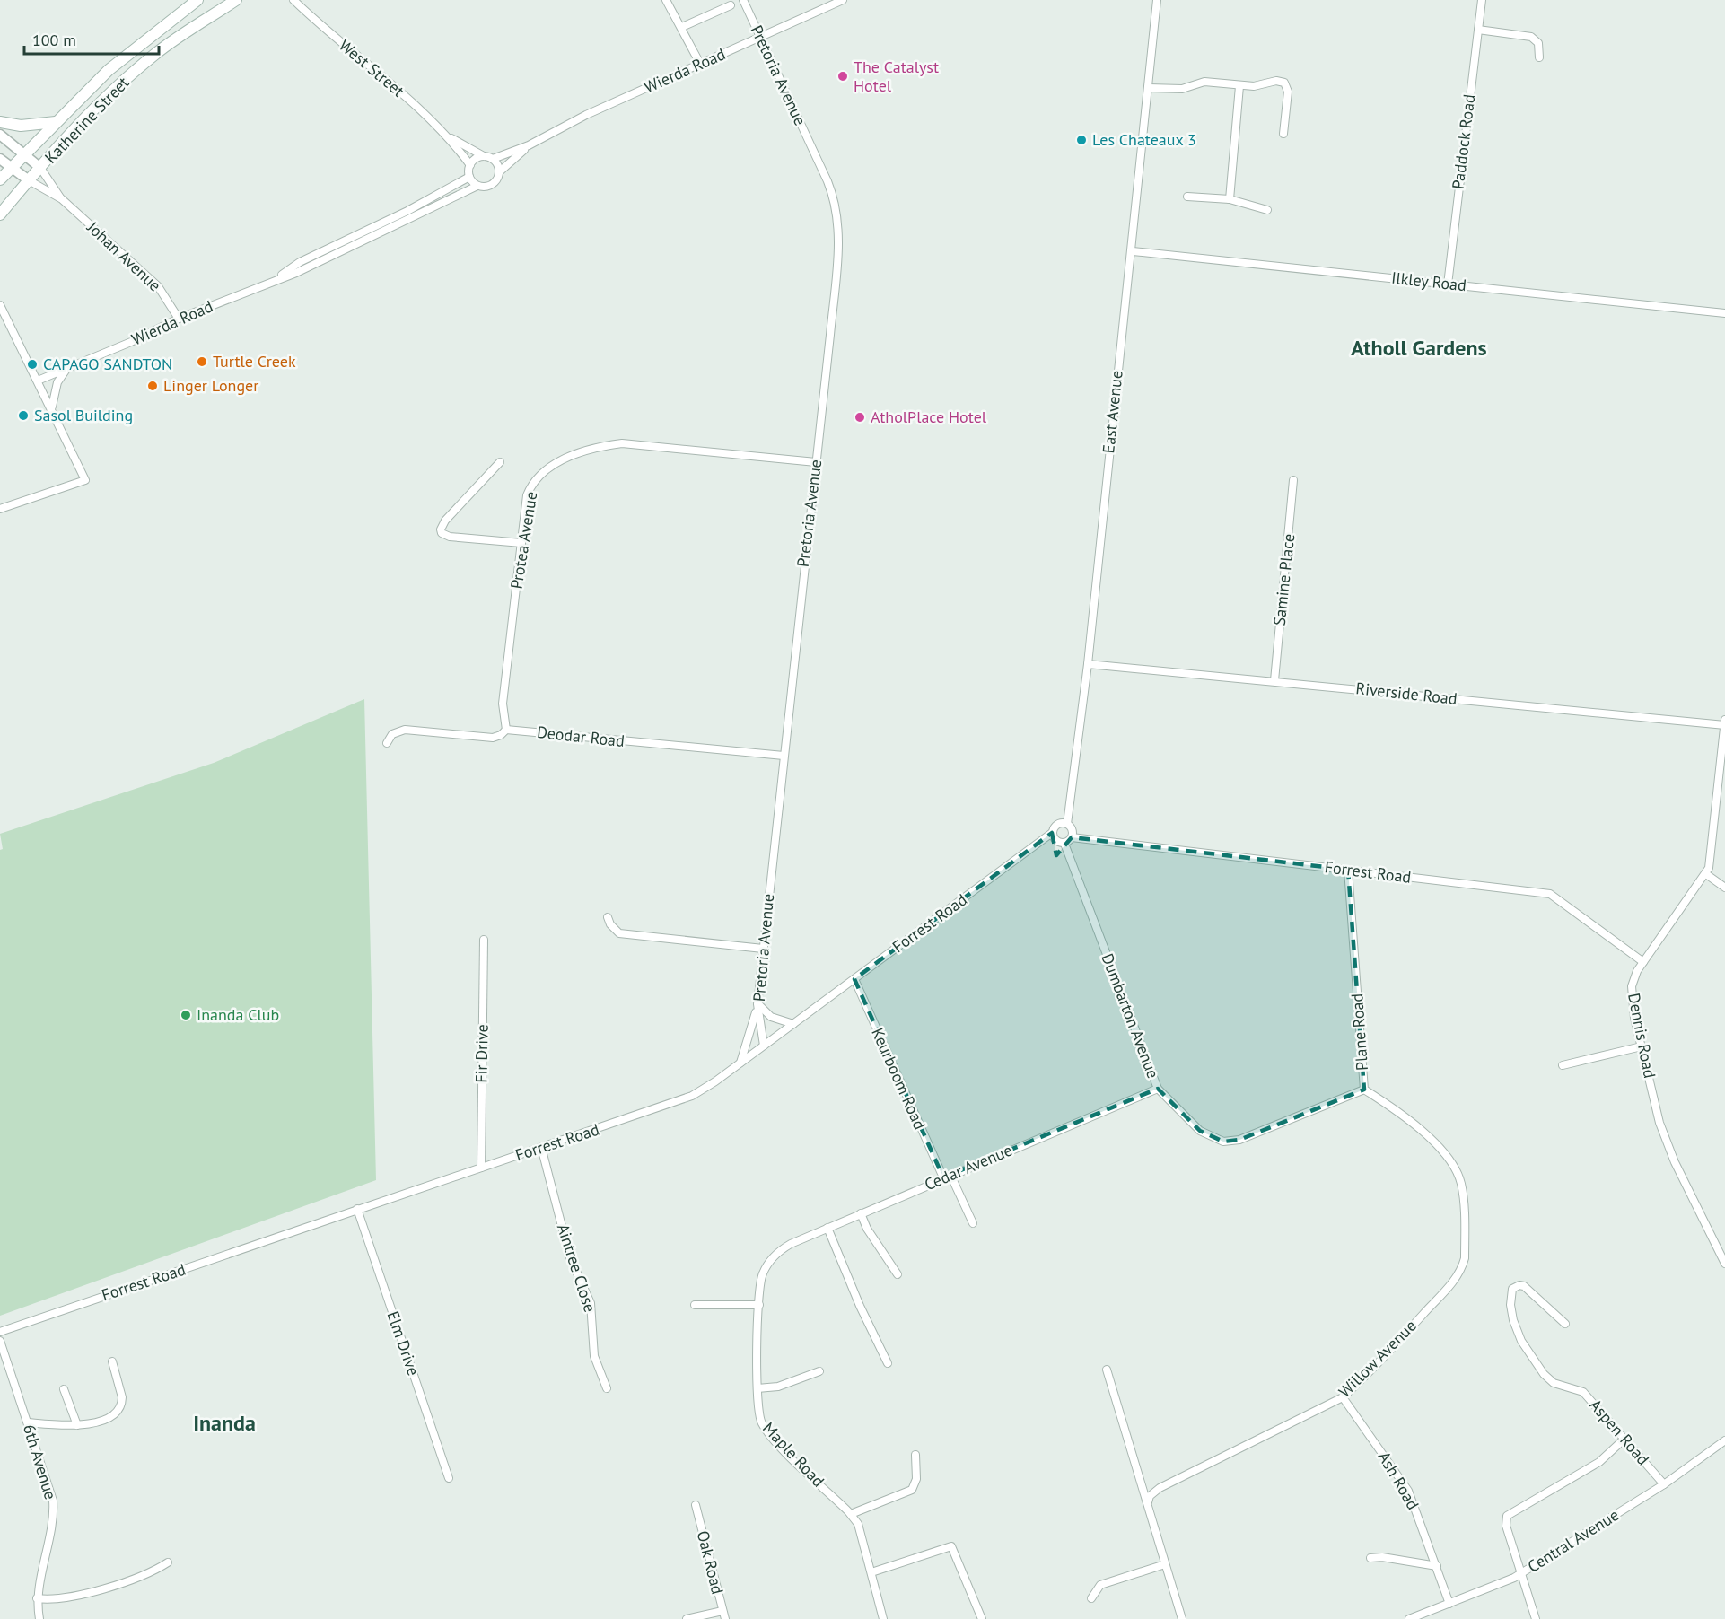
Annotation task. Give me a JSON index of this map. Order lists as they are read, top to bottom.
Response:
{
  "streets": {
    "main road": ["Katherine Street"],
    "street": [
      "West Street",
      "Wierda Road",
      "Pretoria Avenue",
      "Paddock Road",
      "Johan Avenue",
      "Ilkley Road",
      "East Avenue",
      "Protea Avenue",
      "Samine Place",
      "Riverside Road",
      "Deodar Road",
      "Forrest Road",
      "Dumbarton Avenue",
      "Plane Road",
      "Dennis Road",
      "Fir Drive",
      "Keurboom Road",
      "Cedar Avenue",
      "Aintree Close",
      "Elm Drive",
      "Willow Avenue",
      "Aspen Road",
      "Maple Road",
      "6th Avenue",
      "Ash Road",
      "Central Avenue",
      "Oak Road"
    ]
  },
  "crossings": [
    ["West Street", "Wierda Road"],
    ["Wierda Road", "Pretoria Avenue"],
    ["Wierda Road", "Johan Avenue"],
    ["Pretoria Avenue", "Protea Avenue"],
    ["Pretoria Avenue", "Deodar Road"],
    ["Pretoria Avenue", "Forrest Road"],
    ["Katherine Street", "Johan Avenue"],
    ["Paddock Road", "Ilkley Road"],
    ["Ilkley Road", "East Avenue"],
    ["East Avenue", "Riverside Road"],
    ["East Avenue", "Forrest Road"],
    ["East Avenue", "Dumbarton Avenue"],
    ["Protea Avenue", "Deodar Road"],
    ["Samine Place", "Riverside Road"],
    ["Riverside Road", "Dennis Road"],
    ["Forrest Road", "Dumbarton Avenue"],
    ["Forrest Road", "Plane Road"],
    ["Forrest Road", "Dennis Road"],
    ["Forrest Road", "Fir Drive"],
    ["Forrest Road", "Keurboom Road"],
    ["Forrest Road", "Aintree Close"],
    ["Forrest Road", "Elm Drive"],
    ["Dumbarton Avenue", "Plane Road"],
    ["Dumbarton Avenue", "Cedar Avenue"],
    ["Plane Road", "Willow Avenue"],
    ["Keurboom Road", "Cedar Avenue"],
    ["Cedar Avenue", "Maple Road"],
    ["Willow Avenue", "Ash Road"],
    ["Aspen Road", "Central Avenue"],
    ["Ash Road", "Central Avenue"]
  ],
  "districts": ["Atholl Gardens", "Inanda"],
  "places": [
    "The Catalyst Hotel",
    "Les Chateaux 3",
    "Turtle Creek",
    "CAPAGO SANDTON",
    "Linger Longer",
    "Sasol Building",
    "AtholPlace Hotel",
    "Inanda Club"
  ],
  "scale_bar": "100 m"
}
